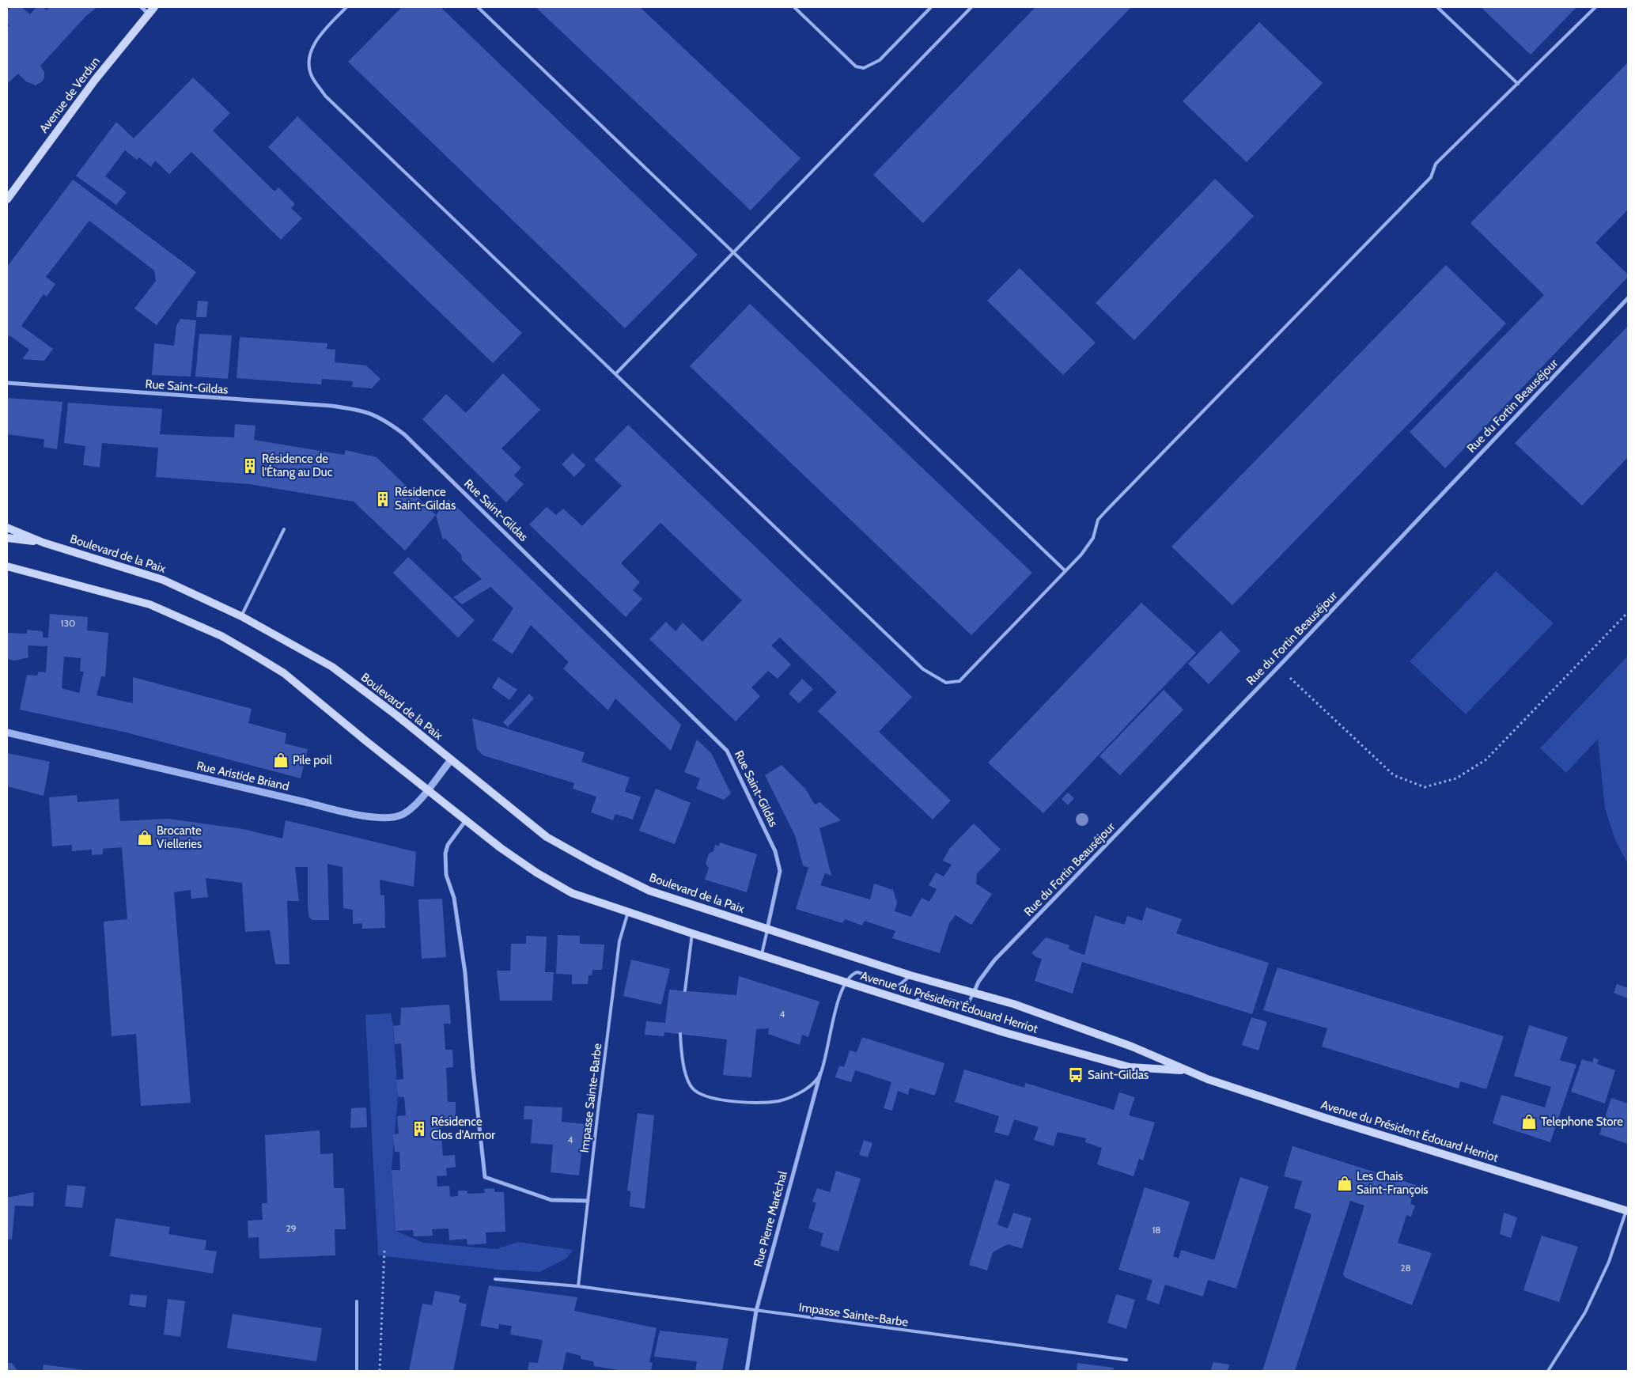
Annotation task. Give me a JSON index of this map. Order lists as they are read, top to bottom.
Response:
{
  "streets": {
    "main road": ["Avenue de Verdun", "Boulevard de la Paix", "Avenue du Président Édouard Herriot"],
    "street": [
      "Rue Saint-Gildas",
      "Rue du Fortin Beauséjour",
      "Rue Aristide Briand",
      "Rue Pierre Maréchal"
    ],
    "lane": ["Impasse Sainte-Barbe"]
  },
  "crossings": [
    ["Rue Saint-Gildas", "Boulevard de la Paix"],
    ["Rue Saint-Gildas", "Avenue du Président Édouard Herriot"],
    ["Rue du Fortin Beauséjour", "Avenue du Président Édouard Herriot"],
    ["Boulevard de la Paix", "Rue Aristide Briand"],
    ["Boulevard de la Paix", "Avenue du Président Édouard Herriot"],
    ["Impasse Sainte-Barbe", "Rue Pierre Maréchal"]
  ],
  "places": {
    "building": ["Résidence de l'Étang au Duc", "Résidence Saint-Gildas", "Résidence Clos d'Armor"],
    "shop": [
      "Pile poil",
      "Brocante Vielleries",
      "Telephone Store",
      "Les Chais Saint-François"
    ],
    "bus stop": ["Saint-Gildas"]
  },
  "house_numbers": [
    "130",
    "4",
    "4",
    "29",
    "18",
    "28"
  ]
}
